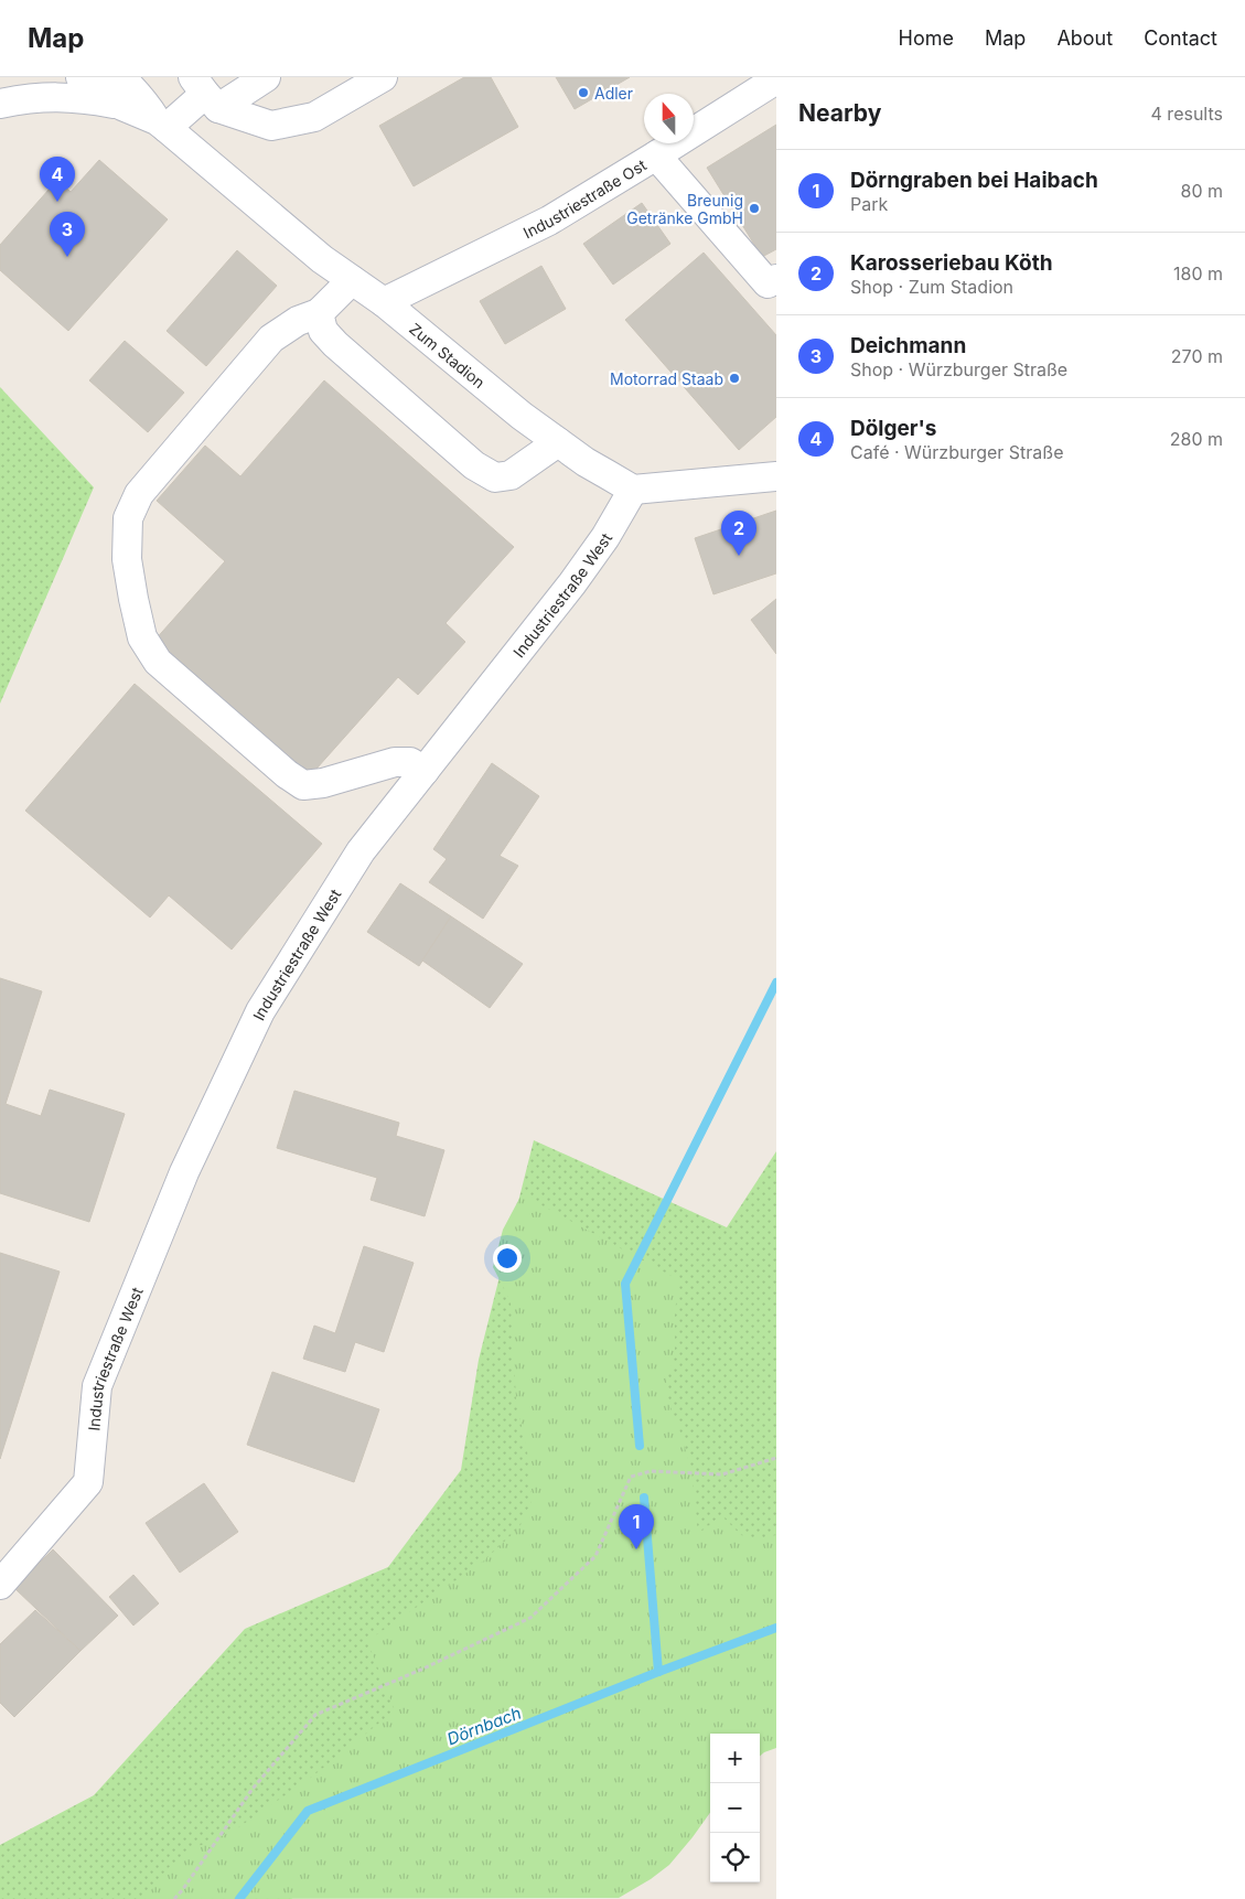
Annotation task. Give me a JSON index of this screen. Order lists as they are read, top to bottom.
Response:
{
  "streets": {
    "street": ["Industriestraße Ost", "Zum Stadion", "Industriestraße West"]
  },
  "crossings": [
    ["Industriestraße Ost", "Zum Stadion"],
    ["Zum Stadion", "Industriestraße West"]
  ],
  "water": ["Dörnbach"],
  "places": ["Adler", "Breunig Getränke GmbH", "Motorrad Staab"],
  "north": "top",
  "page": {
    "header": "Map",
    "nav": [
      "Home",
      "Map",
      "About",
      "Contact"
    ],
    "heading": ["Nearby", "4 results"],
    "list": [
      {
        "mark": "1",
        "name": "Dörngraben bei Haibach",
        "note": "Park",
        "value": "80 m"
      },
      {
        "mark": "2",
        "name": "Karosseriebau Köth",
        "note": "Shop · Zum Stadion",
        "value": "180 m"
      },
      {
        "mark": "3",
        "name": "Deichmann",
        "note": "Shop · Würzburger Straße",
        "value": "270 m"
      },
      {
        "mark": "4",
        "name": "Dölger's",
        "note": "Café · Würzburger Straße",
        "value": "280 m"
      }
    ],
    "pins": [
      "4",
      "3",
      "2",
      "1"
    ],
    "map_buttons": ["+", "−"]
  }
}
